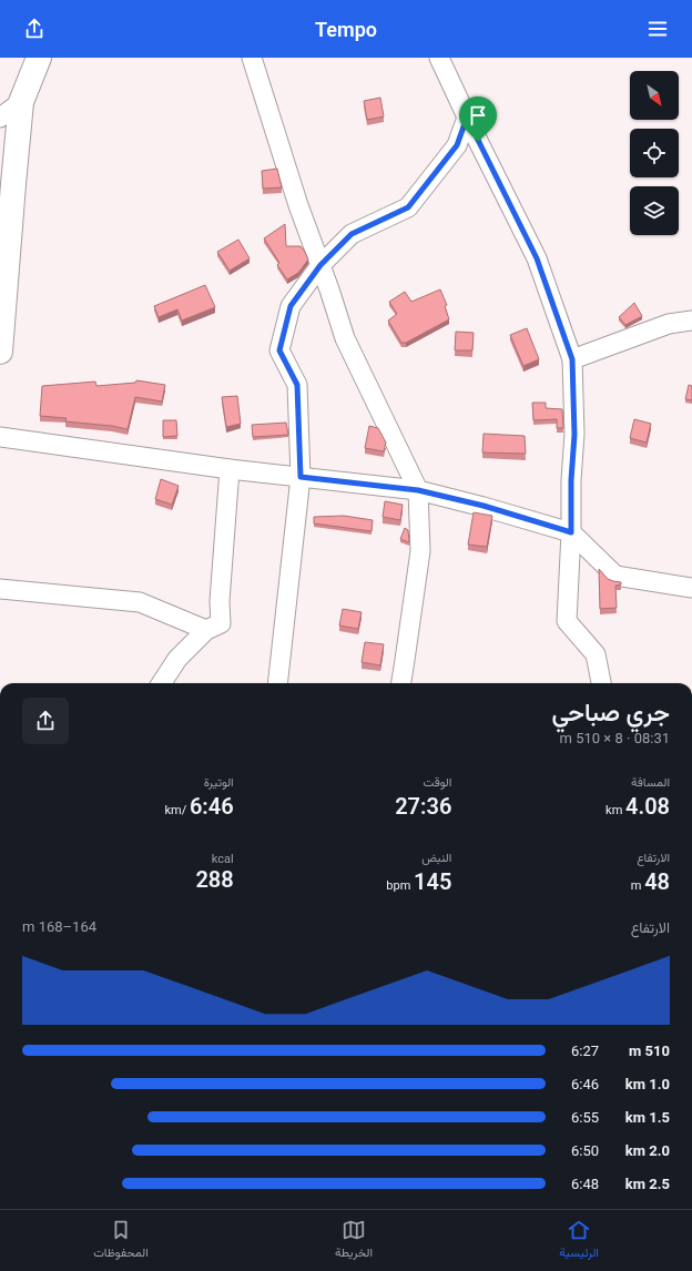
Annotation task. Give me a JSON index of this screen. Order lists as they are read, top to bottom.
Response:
{
  "north": "bottom right",
  "page": {
    "header": "Tempo",
    "heading": ["جري صباحي", "08:31 · 8 × 510 m"],
    "stats": [
      ["المسافة", "4.08 km"],
      ["الوقت", "27:36"],
      ["الوتيرة", "6:46 /km"],
      ["الارتفاع", "48 m"],
      ["النبض", "145 bpm"],
      ["kcal", "288"]
    ],
    "chart": ["الارتفاع", "164–168 m"],
    "list": [
      {
        "name": "510 m",
        "note": "6:27"
      },
      {
        "name": "1.0 km",
        "note": "6:46"
      },
      {
        "name": "1.5 km",
        "note": "6:55"
      },
      {
        "name": "2.0 km",
        "note": "6:50"
      },
      {
        "name": "2.5 km",
        "note": "6:48"
      }
    ],
    "tabs": ["الرئيسية", "الخريطة", "المحفوظات"]
  }
}
